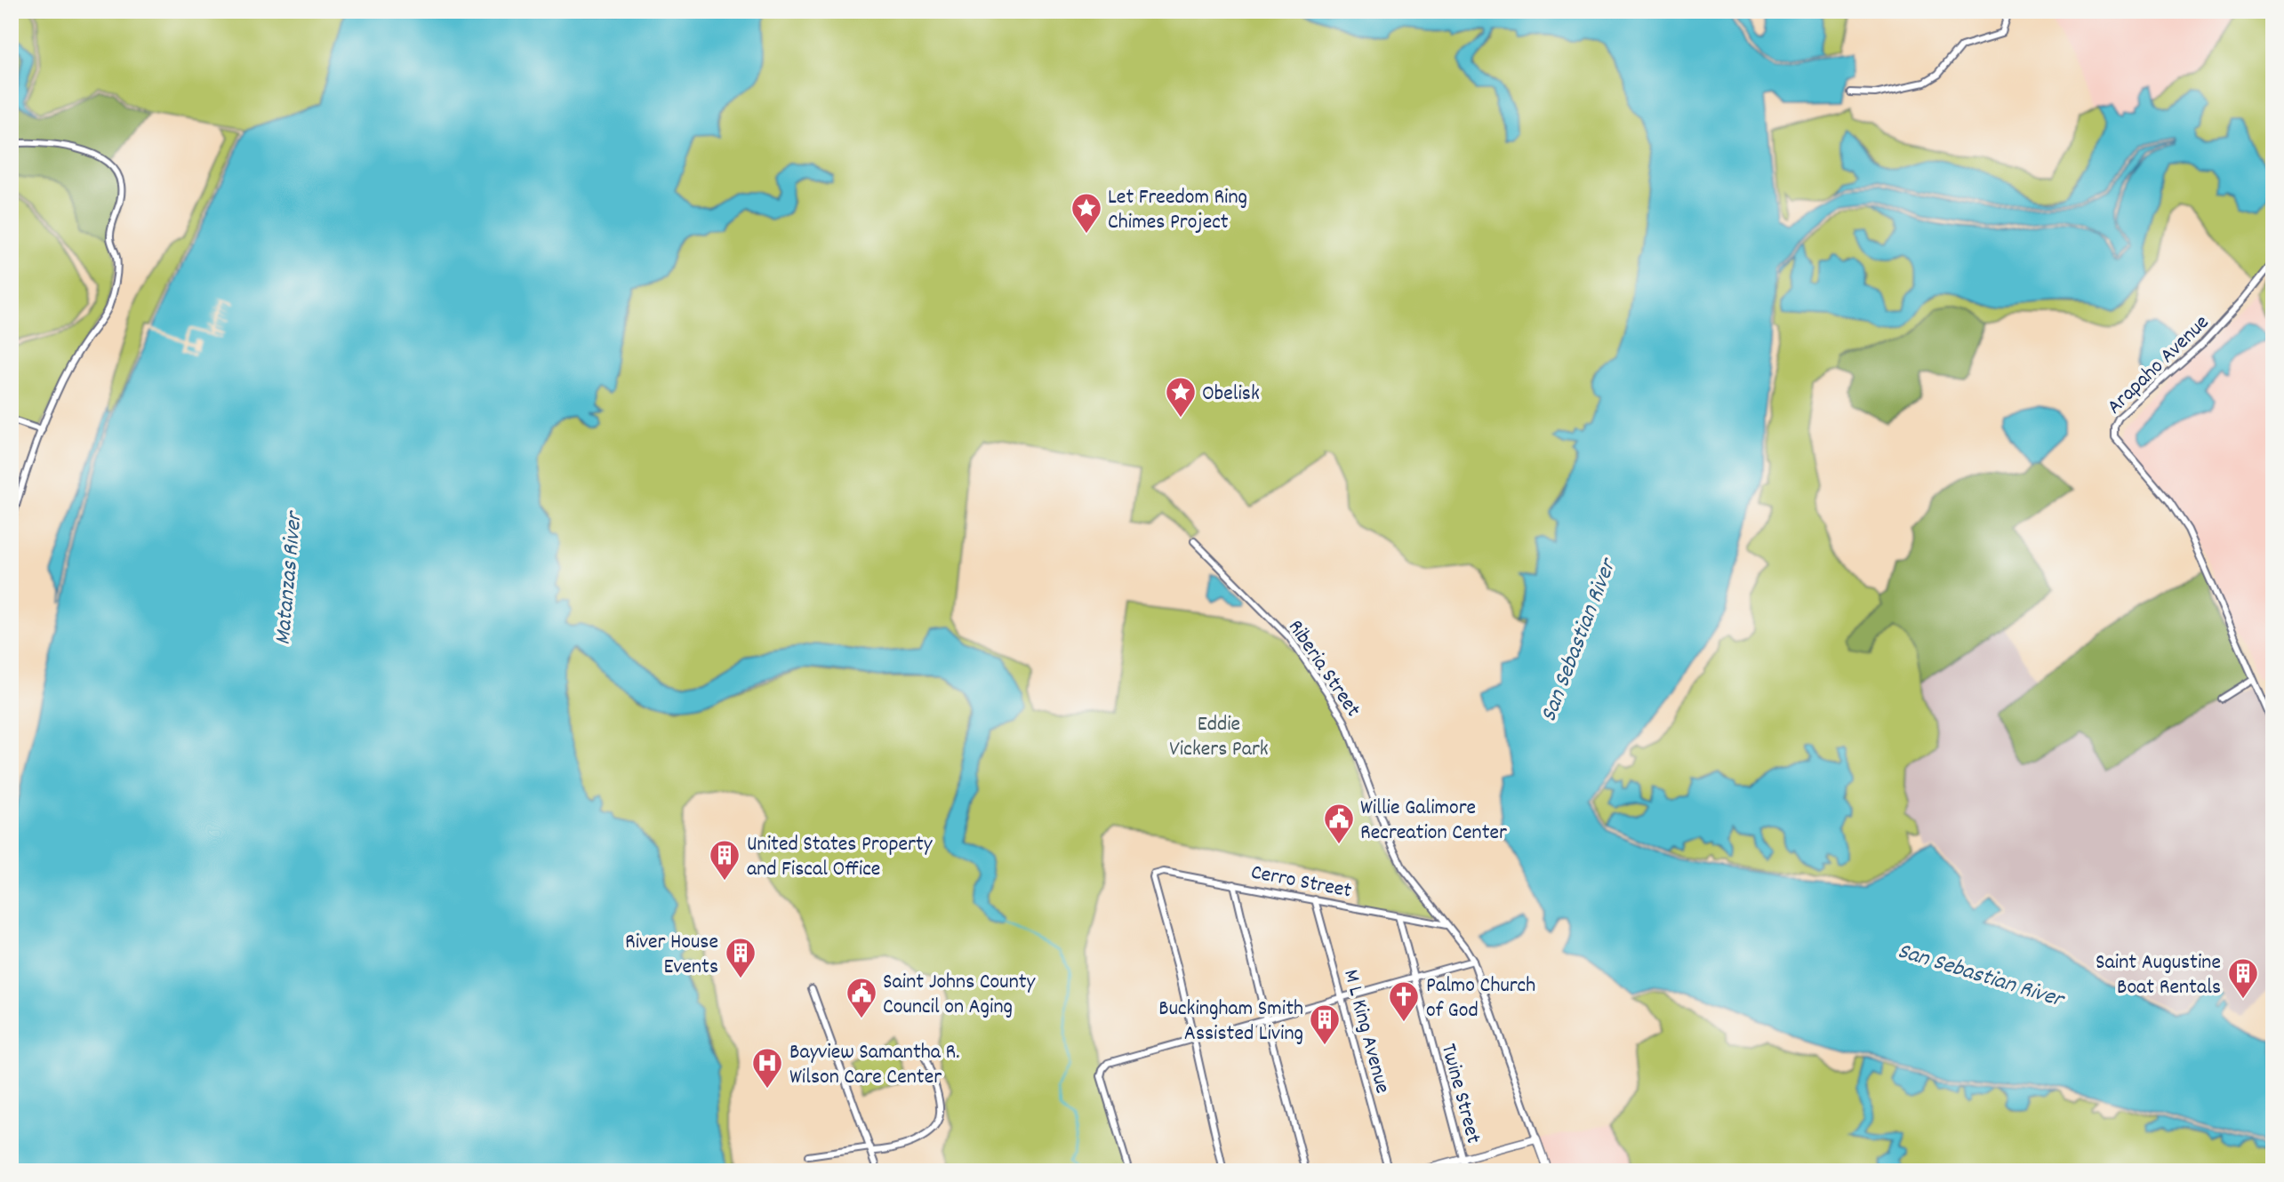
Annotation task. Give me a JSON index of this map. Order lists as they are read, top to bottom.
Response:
{
  "streets": {
    "street": [
      "Arapaho Avenue",
      "Riberia Street",
      "Cerro Street",
      "M L King Avenue",
      "Twine Street"
    ]
  },
  "crossings": [
    ["Riberia Street", "Cerro Street"],
    ["Cerro Street", "M L King Avenue"],
    ["Cerro Street", "Twine Street"]
  ],
  "water": ["Matanzas River", "San Sebastian River"],
  "parks": ["Eddie Vickers Park"],
  "places": {
    "place": ["Let Freedom Ring Chimes Project", "Obelisk"],
    "public building": ["Willie Galimore Recreation Center", "Saint Johns County Council on Aging"],
    "building": [
      "United States Property and Fiscal Office",
      "River House Events",
      "Saint Augustine Boat Rentals",
      "Buckingham Smith Assisted Living"
    ],
    "church": ["Palmo Church of God"],
    "hospital": ["Bayview Samantha R. Wilson Care Center"]
  }
}
